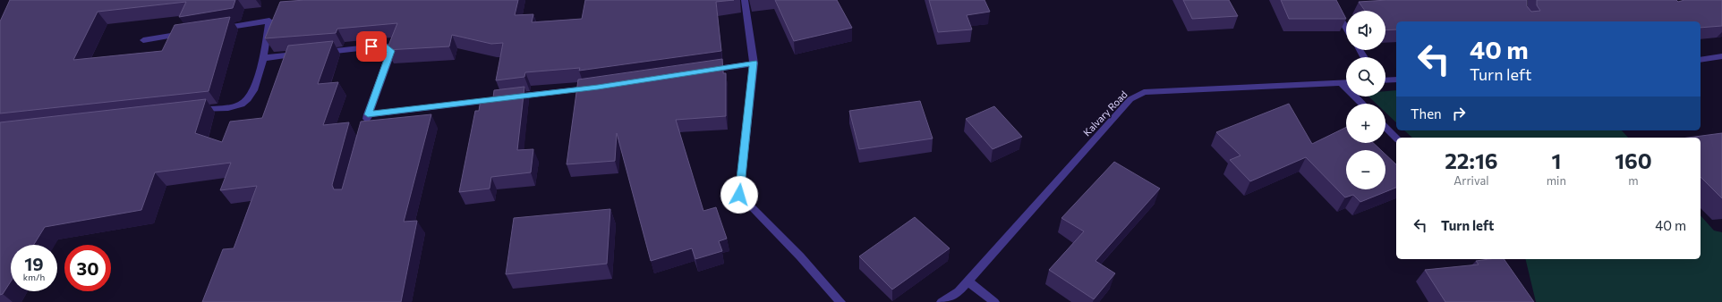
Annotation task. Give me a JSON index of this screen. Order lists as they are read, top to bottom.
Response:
{
  "streets": {
    "street": ["Kalvary Road"]
  },
  "page": {
    "map_buttons": ["+", "−"],
    "turn": ["40 m", "Turn left"],
    "then": "Then",
    "eta": [
      "22:16",
      "Arrival",
      "1",
      "min",
      "160",
      "m"
    ],
    "list": [
      {
        "name": "Turn left",
        "value": "40 m"
      }
    ],
    "speed": "19 km/h",
    "limit": "30"
  }
}
